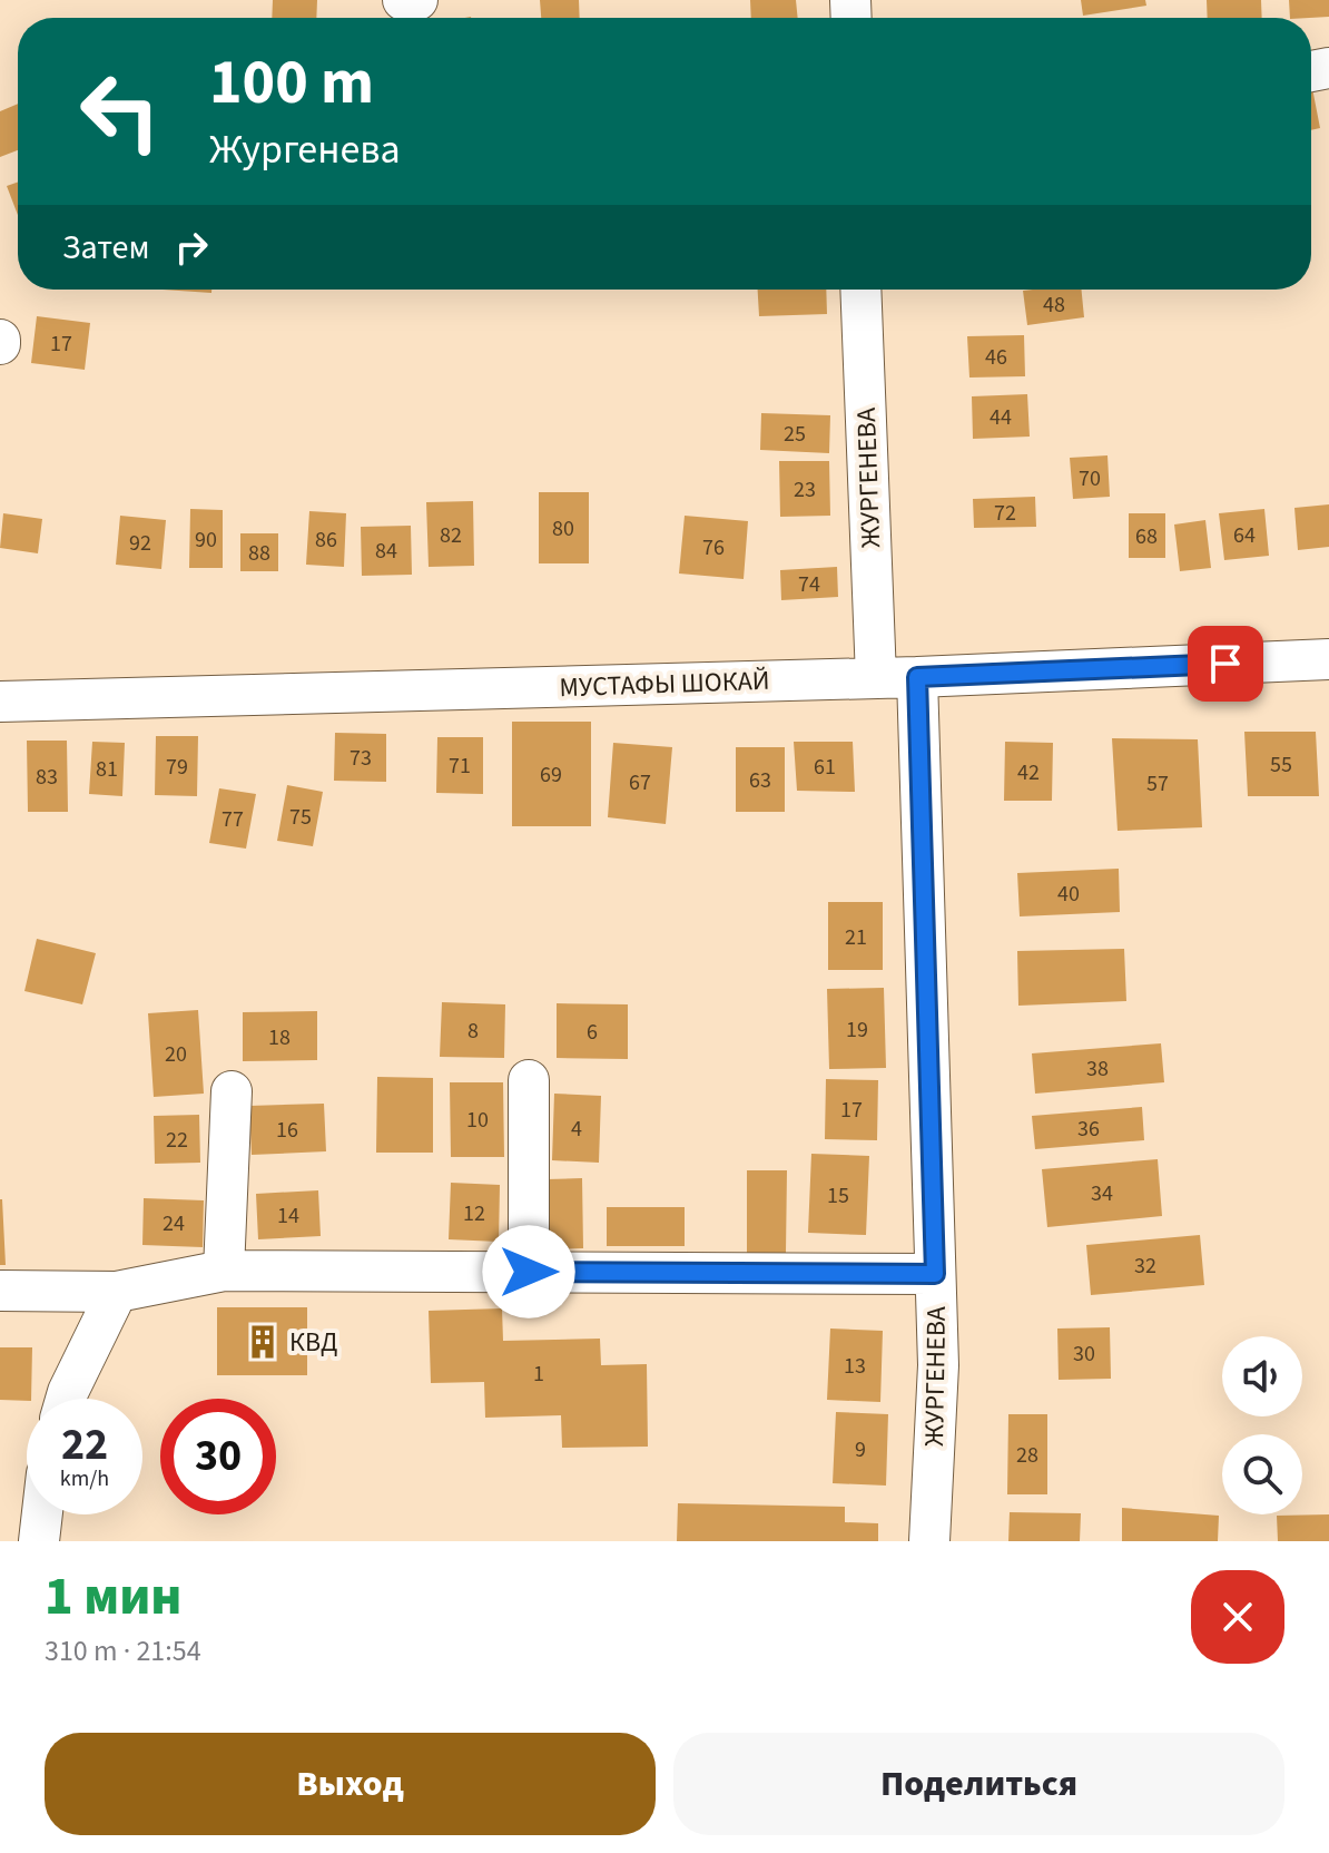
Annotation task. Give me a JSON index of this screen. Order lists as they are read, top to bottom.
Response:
{
  "streets": {
    "street": ["ЖУРГЕНЕВА", "МУСТАФЫ ШОКАЙ"]
  },
  "crossings": [
    ["ЖУРГЕНЕВА", "МУСТАФЫ ШОКАЙ"]
  ],
  "places": {
    "building": ["КВД"]
  },
  "house_numbers": [
    "48",
    "17",
    "46",
    "44",
    "25",
    "70",
    "23",
    "72",
    "80",
    "82",
    "64",
    "68",
    "90",
    "86",
    "92",
    "76",
    "84",
    "88",
    "74",
    "73",
    "55",
    "71",
    "79",
    "61",
    "81",
    "42",
    "69",
    "83",
    "63",
    "67",
    "57",
    "75",
    "77",
    "40",
    "21",
    "19",
    "8",
    "6",
    "18",
    "20",
    "38",
    "17",
    "10",
    "4",
    "36",
    "16",
    "22",
    "34",
    "15",
    "12",
    "14",
    "24",
    "32",
    "30",
    "13",
    "1",
    "9",
    "28"
  ],
  "page": {
    "turn": ["100 m", "Жургенева"],
    "then": "Затем",
    "speed": "22 km/h",
    "limit": "30",
    "heading": ["1 мин", "310 m · 21:54"],
    "buttons": ["Выход", "Поделиться"]
  }
}
